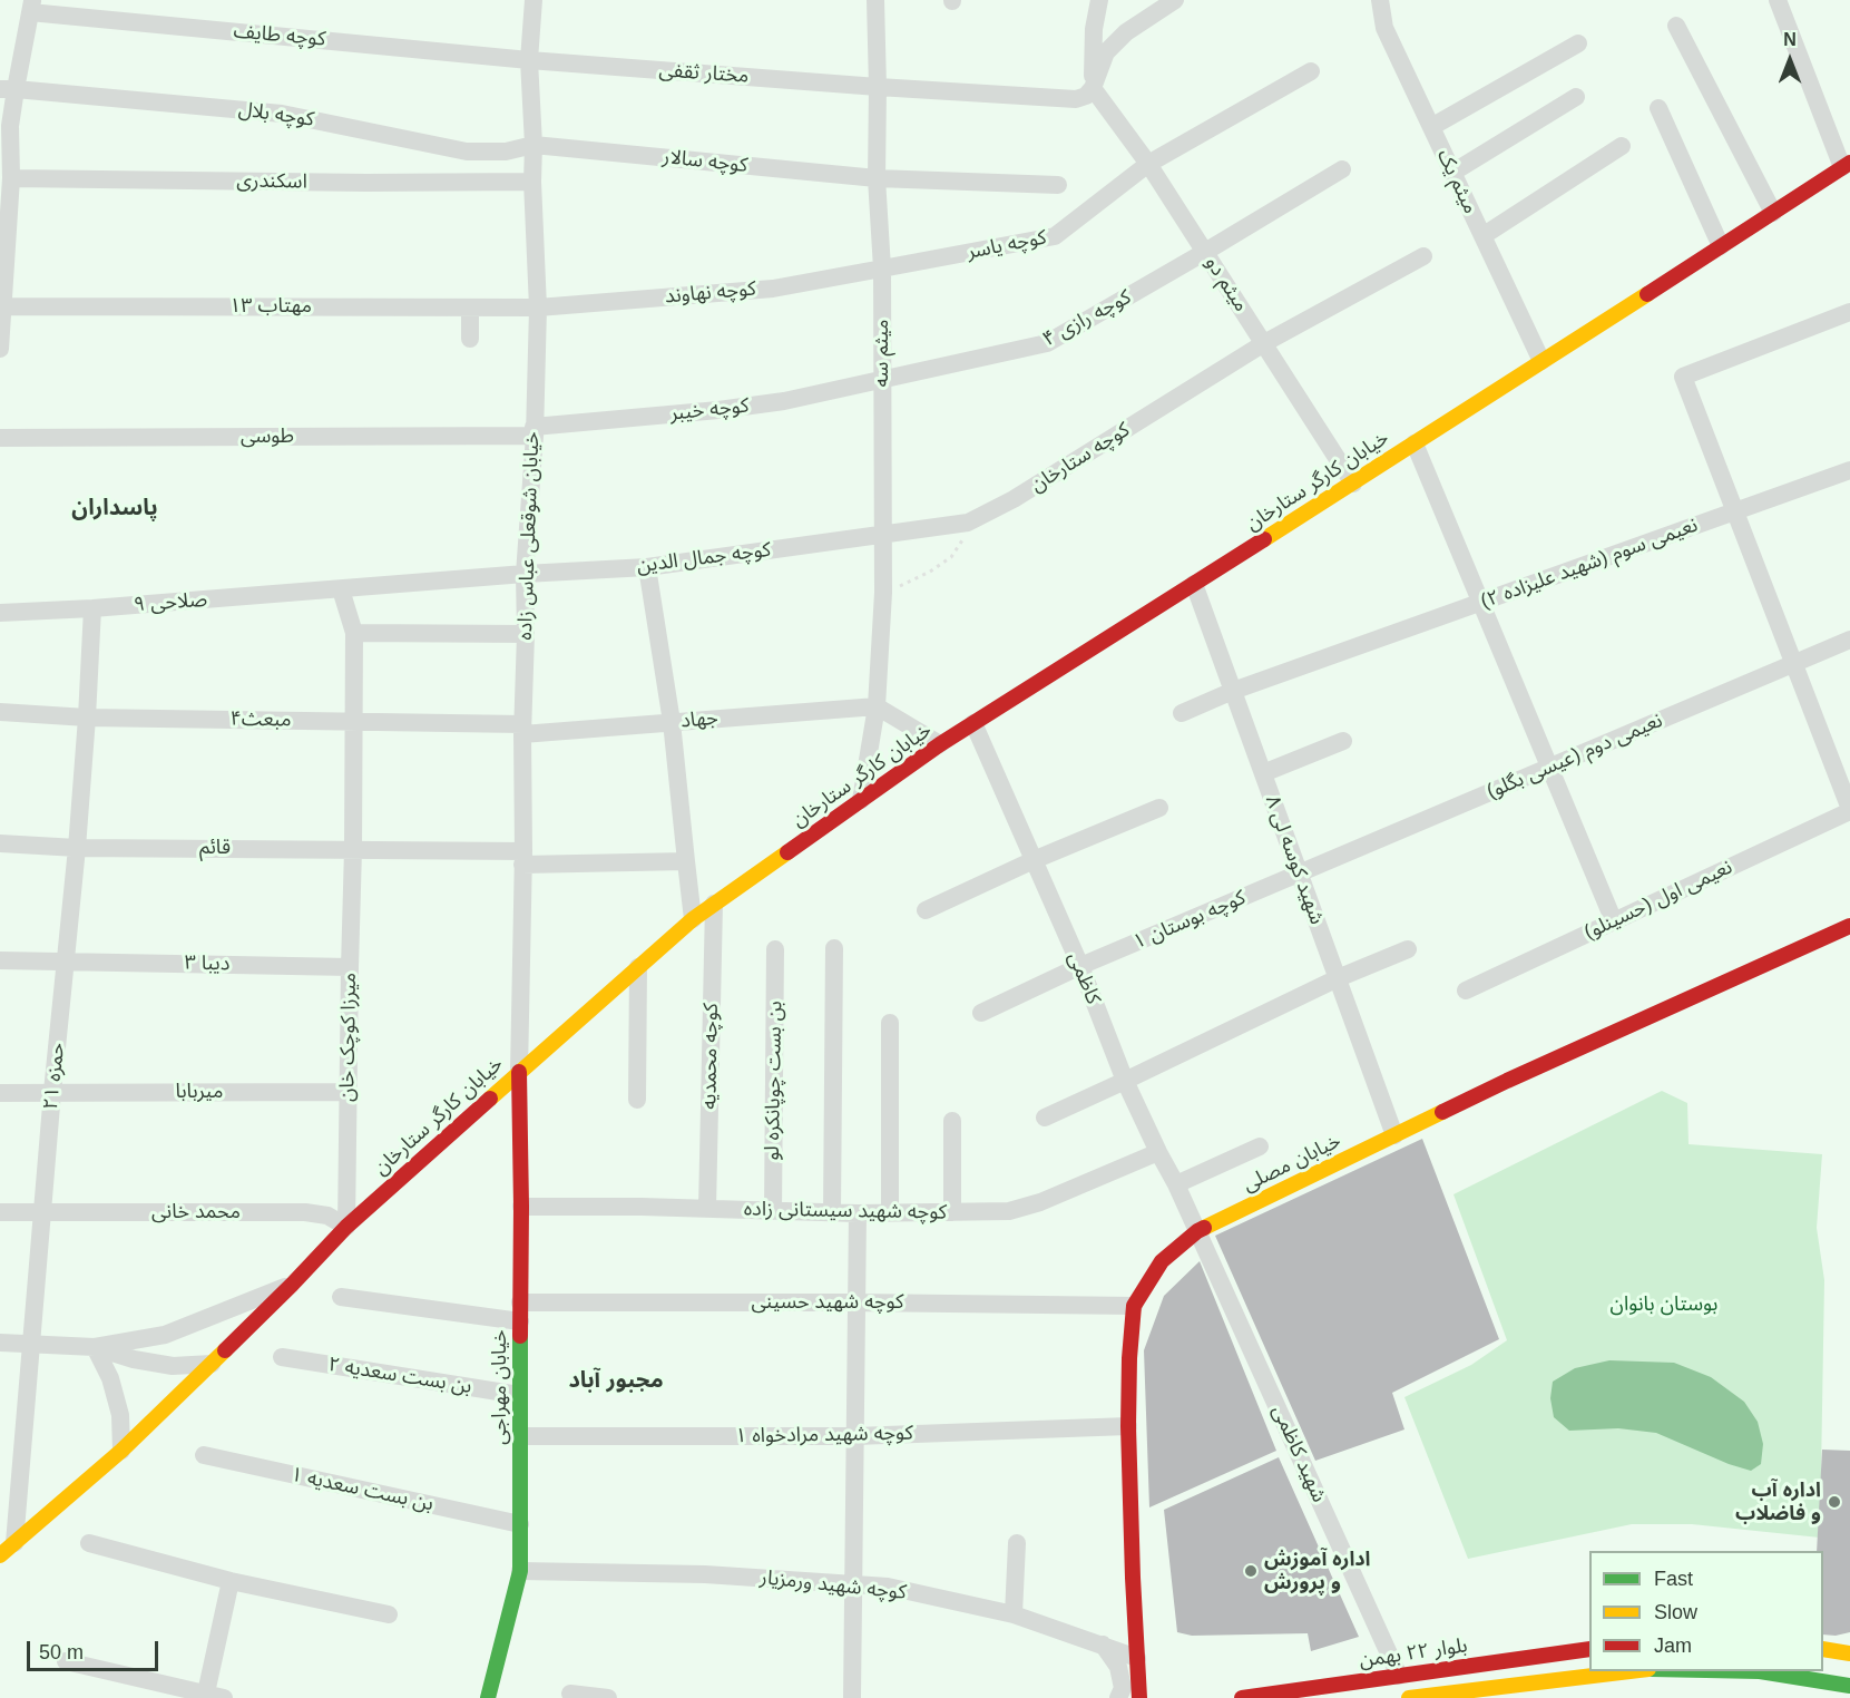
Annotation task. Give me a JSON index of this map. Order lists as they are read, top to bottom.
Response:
{
  "streets": {
    "street": [
      "کوچه طایف",
      "مختار ثقفی",
      "کوچه بلال",
      "کوچه سالار",
      "اسکندری",
      "میثم یک",
      "کوچه یاسر",
      "میثم دو",
      "کوچه نهاوند",
      "مهتاب ۱۳",
      "کوچه رازی ۴",
      "میثم سه",
      "کوچه خیبر",
      "طوسی",
      "کوچه ستارخان",
      "خیابان کارگر ستارخان",
      "خیابان شوقعلی عباس زاده",
      "کوچه جمال الدین",
      "نعیمی سوم (شهید علیزاده ۲)",
      "صلاحی ۹",
      "مبعث۴",
      "جهاد",
      "نعیمی دوم (عیسی بگلو)",
      "قائم",
      "شهید کوسه لی ۸",
      "نعیمی اول (حسینلو)",
      "کوچه بوستان ۱",
      "دیبا ۳",
      "کاظمی",
      "میرزا کوچک خان",
      "کوچه محمدیه",
      "حمزه ۲۱",
      "بن بست چوپانکره لو",
      "میربابا",
      "خیابان مصلی",
      "کوچه شهید سیستانی زاده",
      "محمد خانی",
      "کوچه شهید حسینی",
      "بن بست سعدیه ۲",
      "خیابان مهراجی",
      "۱ کوچه شهید مرادخواه",
      "شهید کاظمی",
      "بن بست سعدیه ۱",
      "کوچه شهید ورمزیار",
      "بلوار ۲۲ بهمن"
    ]
  },
  "crossings": [
    ["کوچه طایف", "مختار ثقفی"],
    ["کوچه طایف", "خیابان شوقعلی عباس زاده"],
    ["مختار ثقفی", "میثم دو"],
    ["مختار ثقفی", "میثم سه"],
    ["مختار ثقفی", "خیابان شوقعلی عباس زاده"],
    ["کوچه بلال", "کوچه سالار"],
    ["کوچه بلال", "خیابان شوقعلی عباس زاده"],
    ["کوچه سالار", "میثم سه"],
    ["کوچه سالار", "خیابان شوقعلی عباس زاده"],
    ["اسکندری", "خیابان شوقعلی عباس زاده"],
    ["میثم یک", "خیابان کارگر ستارخان"],
    ["کوچه یاسر", "میثم دو"],
    ["کوچه یاسر", "کوچه نهاوند"],
    ["کوچه یاسر", "میثم سه"],
    ["میثم دو", "کوچه رازی ۴"],
    ["میثم دو", "کوچه ستارخان"],
    ["میثم دو", "خیابان کارگر ستارخان"],
    ["کوچه نهاوند", "مهتاب ۱۳"],
    ["کوچه نهاوند", "میثم سه"],
    ["کوچه نهاوند", "خیابان شوقعلی عباس زاده"],
    ["مهتاب ۱۳", "خیابان شوقعلی عباس زاده"],
    ["کوچه رازی ۴", "میثم سه"],
    ["کوچه رازی ۴", "کوچه خیبر"],
    ["میثم سه", "کوچه خیبر"],
    ["میثم سه", "کوچه ستارخان"],
    ["میثم سه", "خیابان کارگر ستارخان"],
    ["میثم سه", "کوچه جمال الدین"],
    ["میثم سه", "جهاد"],
    ["کوچه خیبر", "طوسی"],
    ["کوچه خیبر", "خیابان شوقعلی عباس زاده"],
    ["طوسی", "خیابان شوقعلی عباس زاده"],
    ["کوچه ستارخان", "کوچه جمال الدین"],
    ["خیابان کارگر ستارخان", "خیابان شوقعلی عباس زاده"],
    ["خیابان کارگر ستارخان", "شهید کوسه لی ۸"],
    ["خیابان کارگر ستارخان", "کاظمی"],
    ["خیابان کارگر ستارخان", "میرزا کوچک خان"],
    ["خیابان کارگر ستارخان", "کوچه محمدیه"],
    ["خیابان کارگر ستارخان", "حمزه ۲۱"],
    ["خیابان کارگر ستارخان", "محمد خانی"],
    ["خیابان کارگر ستارخان", "خیابان مهراجی"],
    ["خیابان شوقعلی عباس زاده", "کوچه جمال الدین"],
    ["خیابان شوقعلی عباس زاده", "مبعث۴"],
    ["خیابان شوقعلی عباس زاده", "جهاد"],
    ["خیابان شوقعلی عباس زاده", "قائم"],
    ["خیابان شوقعلی عباس زاده", "خیابان مهراجی"],
    ["کوچه جمال الدین", "صلاحی ۹"],
    ["کوچه جمال الدین", "میرزا کوچک خان"],
    ["نعیمی سوم (شهید علیزاده ۲)", "شهید کوسه لی ۸"],
    ["صلاحی ۹", "میرزا کوچک خان"],
    ["صلاحی ۹", "حمزه ۲۱"],
    ["مبعث۴", "جهاد"],
    ["مبعث۴", "میرزا کوچک خان"],
    ["مبعث۴", "حمزه ۲۱"],
    ["نعیمی دوم (عیسی بگلو)", "شهید کوسه لی ۸"],
    ["نعیمی دوم (عیسی بگلو)", "کوچه بوستان ۱"],
    ["قائم", "میرزا کوچک خان"],
    ["قائم", "حمزه ۲۱"],
    ["شهید کوسه لی ۸", "کوچه بوستان ۱"],
    ["شهید کوسه لی ۸", "خیابان مصلی"],
    ["کوچه بوستان ۱", "کاظمی"],
    ["دیبا ۳", "میرزا کوچک خان"],
    ["دیبا ۳", "حمزه ۲۱"],
    ["کاظمی", "خیابان مصلی"],
    ["کاظمی", "کوچه شهید سیستانی زاده"],
    ["کاظمی", "شهید کاظمی"],
    ["میرزا کوچک خان", "میربابا"],
    ["میرزا کوچک خان", "محمد خانی"],
    ["کوچه محمدیه", "کوچه شهید سیستانی زاده"],
    ["حمزه ۲۱", "میربابا"],
    ["حمزه ۲۱", "محمد خانی"],
    ["بن بست چوپانکره لو", "کوچه شهید سیستانی زاده"],
    ["خیابان مصلی", "کوچه شهید حسینی"],
    ["خیابان مصلی", "۱ کوچه شهید مرادخواه"],
    ["خیابان مصلی", "شهید کاظمی"],
    ["خیابان مصلی", "کوچه شهید ورمزیار"],
    ["کوچه شهید سیستانی زاده", "خیابان مهراجی"],
    ["کوچه شهید حسینی", "خیابان مهراجی"],
    ["بن بست سعدیه ۲", "خیابان مهراجی"],
    ["خیابان مهراجی", "۱ کوچه شهید مرادخواه"],
    ["خیابان مهراجی", "بن بست سعدیه ۱"],
    ["خیابان مهراجی", "کوچه شهید ورمزیار"],
    ["شهید کاظمی", "بلوار ۲۲ بهمن"]
  ],
  "districts": ["پاسداران", "مجبور آباد"],
  "parks": ["بوستان بانوان"],
  "places": ["اداره آب و فاضلاب", "اداره آموزش و پرورش"],
  "legend": ["Fast", "Slow", "Jam"],
  "scale_bar": "50 m",
  "north": "top"
}
